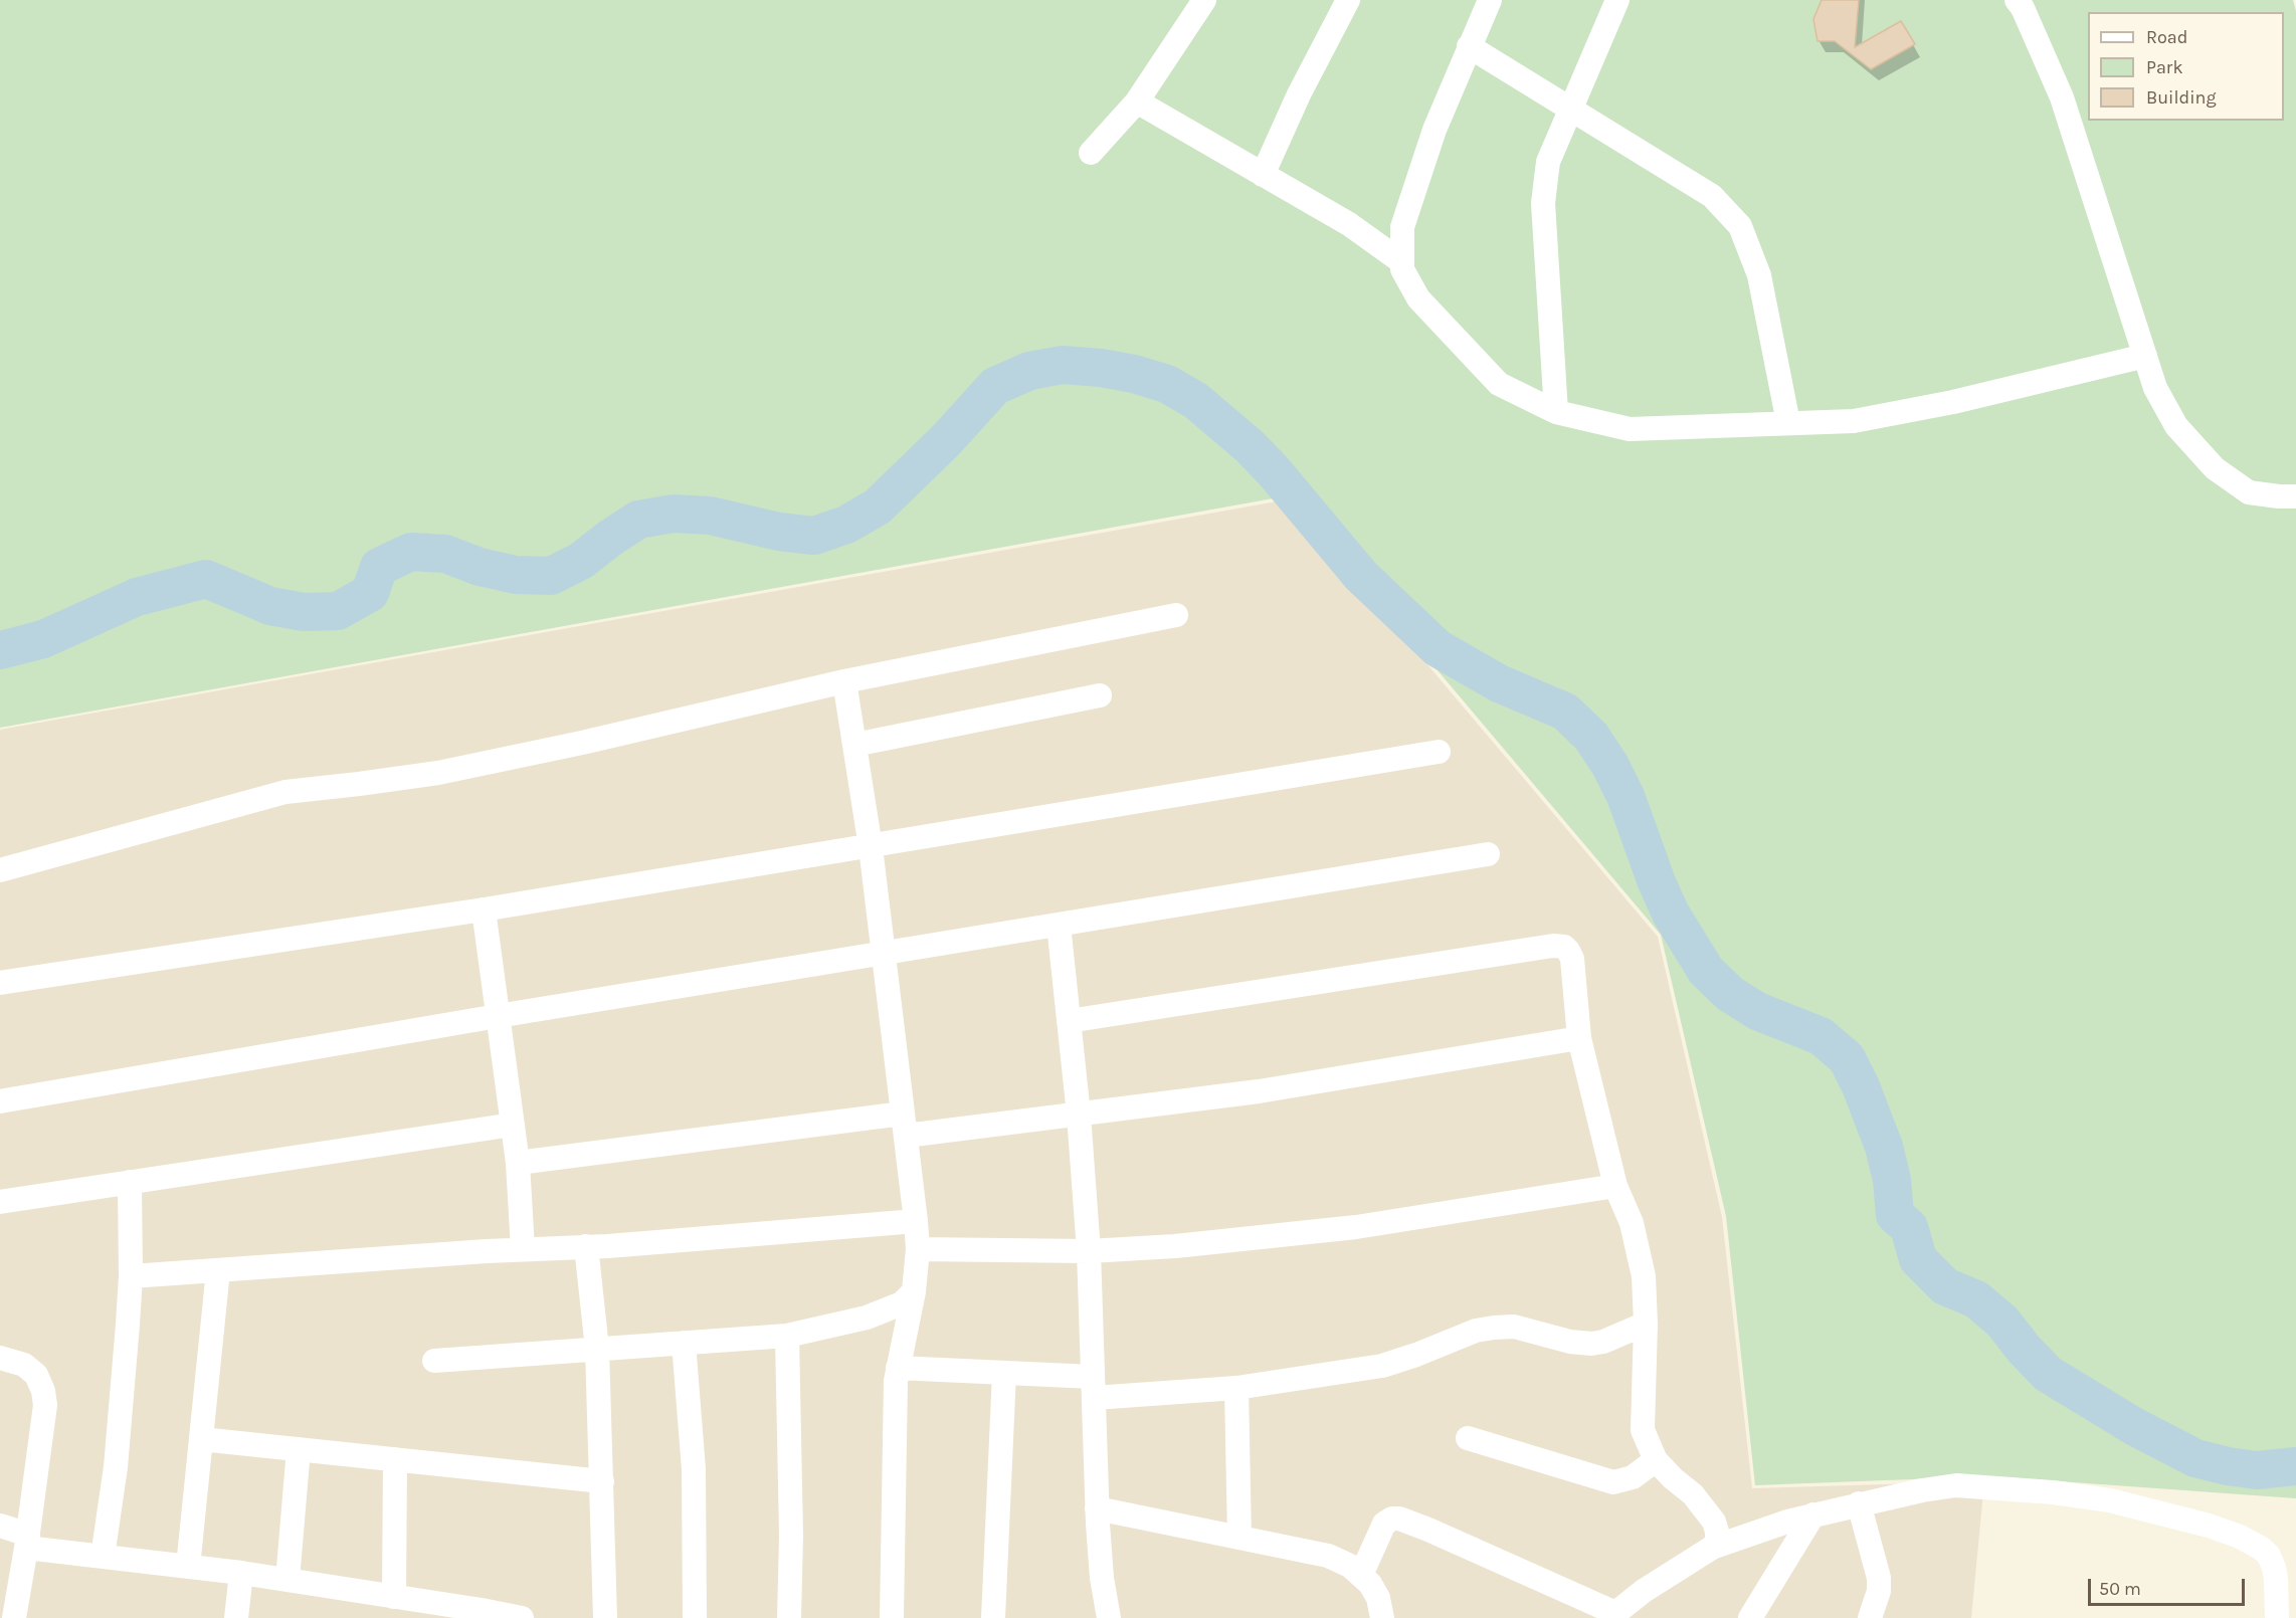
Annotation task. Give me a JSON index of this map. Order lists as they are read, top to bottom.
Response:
{
  "legend": ["Road", "Park", "Building"],
  "scale_bar": "50 m"
}
